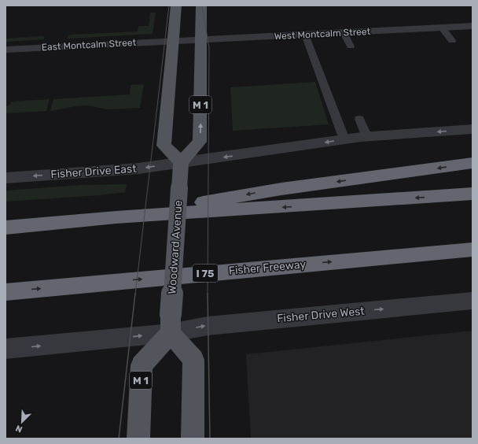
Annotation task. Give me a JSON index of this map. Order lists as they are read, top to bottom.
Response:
{
  "streets": {
    "highway": ["Fisher Freeway", "I 75"],
    "main road": ["M 1", "Woodward Avenue"],
    "street": [
      "West Montcalm Street",
      "East Montcalm Street",
      "Fisher Drive East",
      "Fisher Drive West"
    ]
  },
  "crossings": [
    ["West Montcalm Street", "East Montcalm Street"],
    ["West Montcalm Street", "M 1"],
    ["M 1", "Fisher Drive East"],
    ["M 1", "Woodward Avenue"],
    ["M 1", "Fisher Drive West"],
    ["Fisher Drive East", "Woodward Avenue"],
    ["Woodward Avenue", "Fisher Drive West"]
  ],
  "one_way": ["Fisher Drive East", "Fisher Drive West"],
  "north": "bottom left"
}
